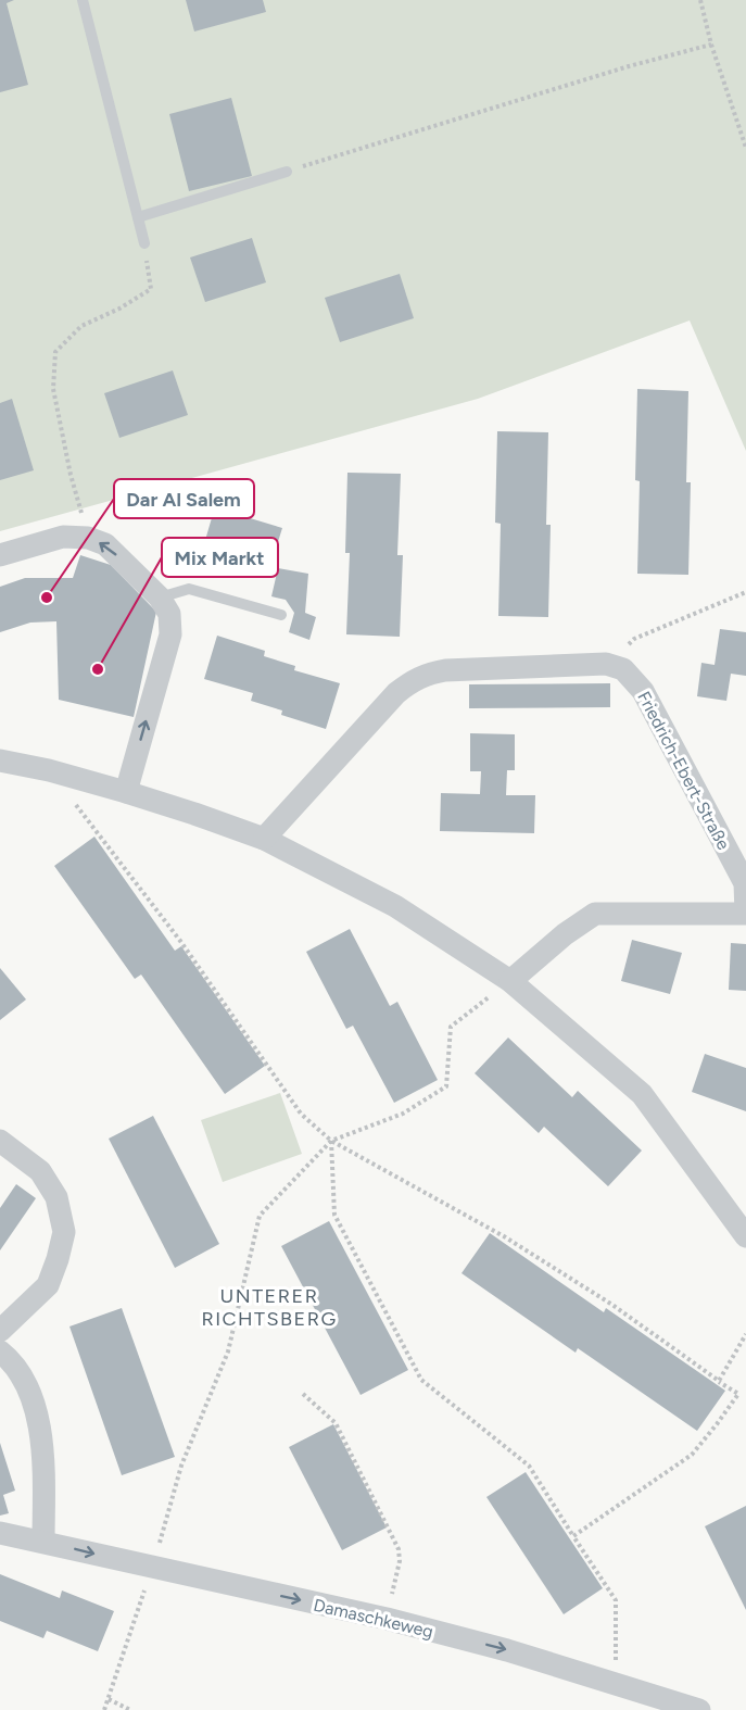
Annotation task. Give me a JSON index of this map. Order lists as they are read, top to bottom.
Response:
{
  "streets": {
    "street": ["Friedrich-Ebert-Straße", "Damaschkeweg"]
  },
  "one_way": ["Damaschkeweg"],
  "districts": ["UNTERER RICHTSBERG"],
  "places": ["Dar Al Salem", "Mix Markt"]
}
